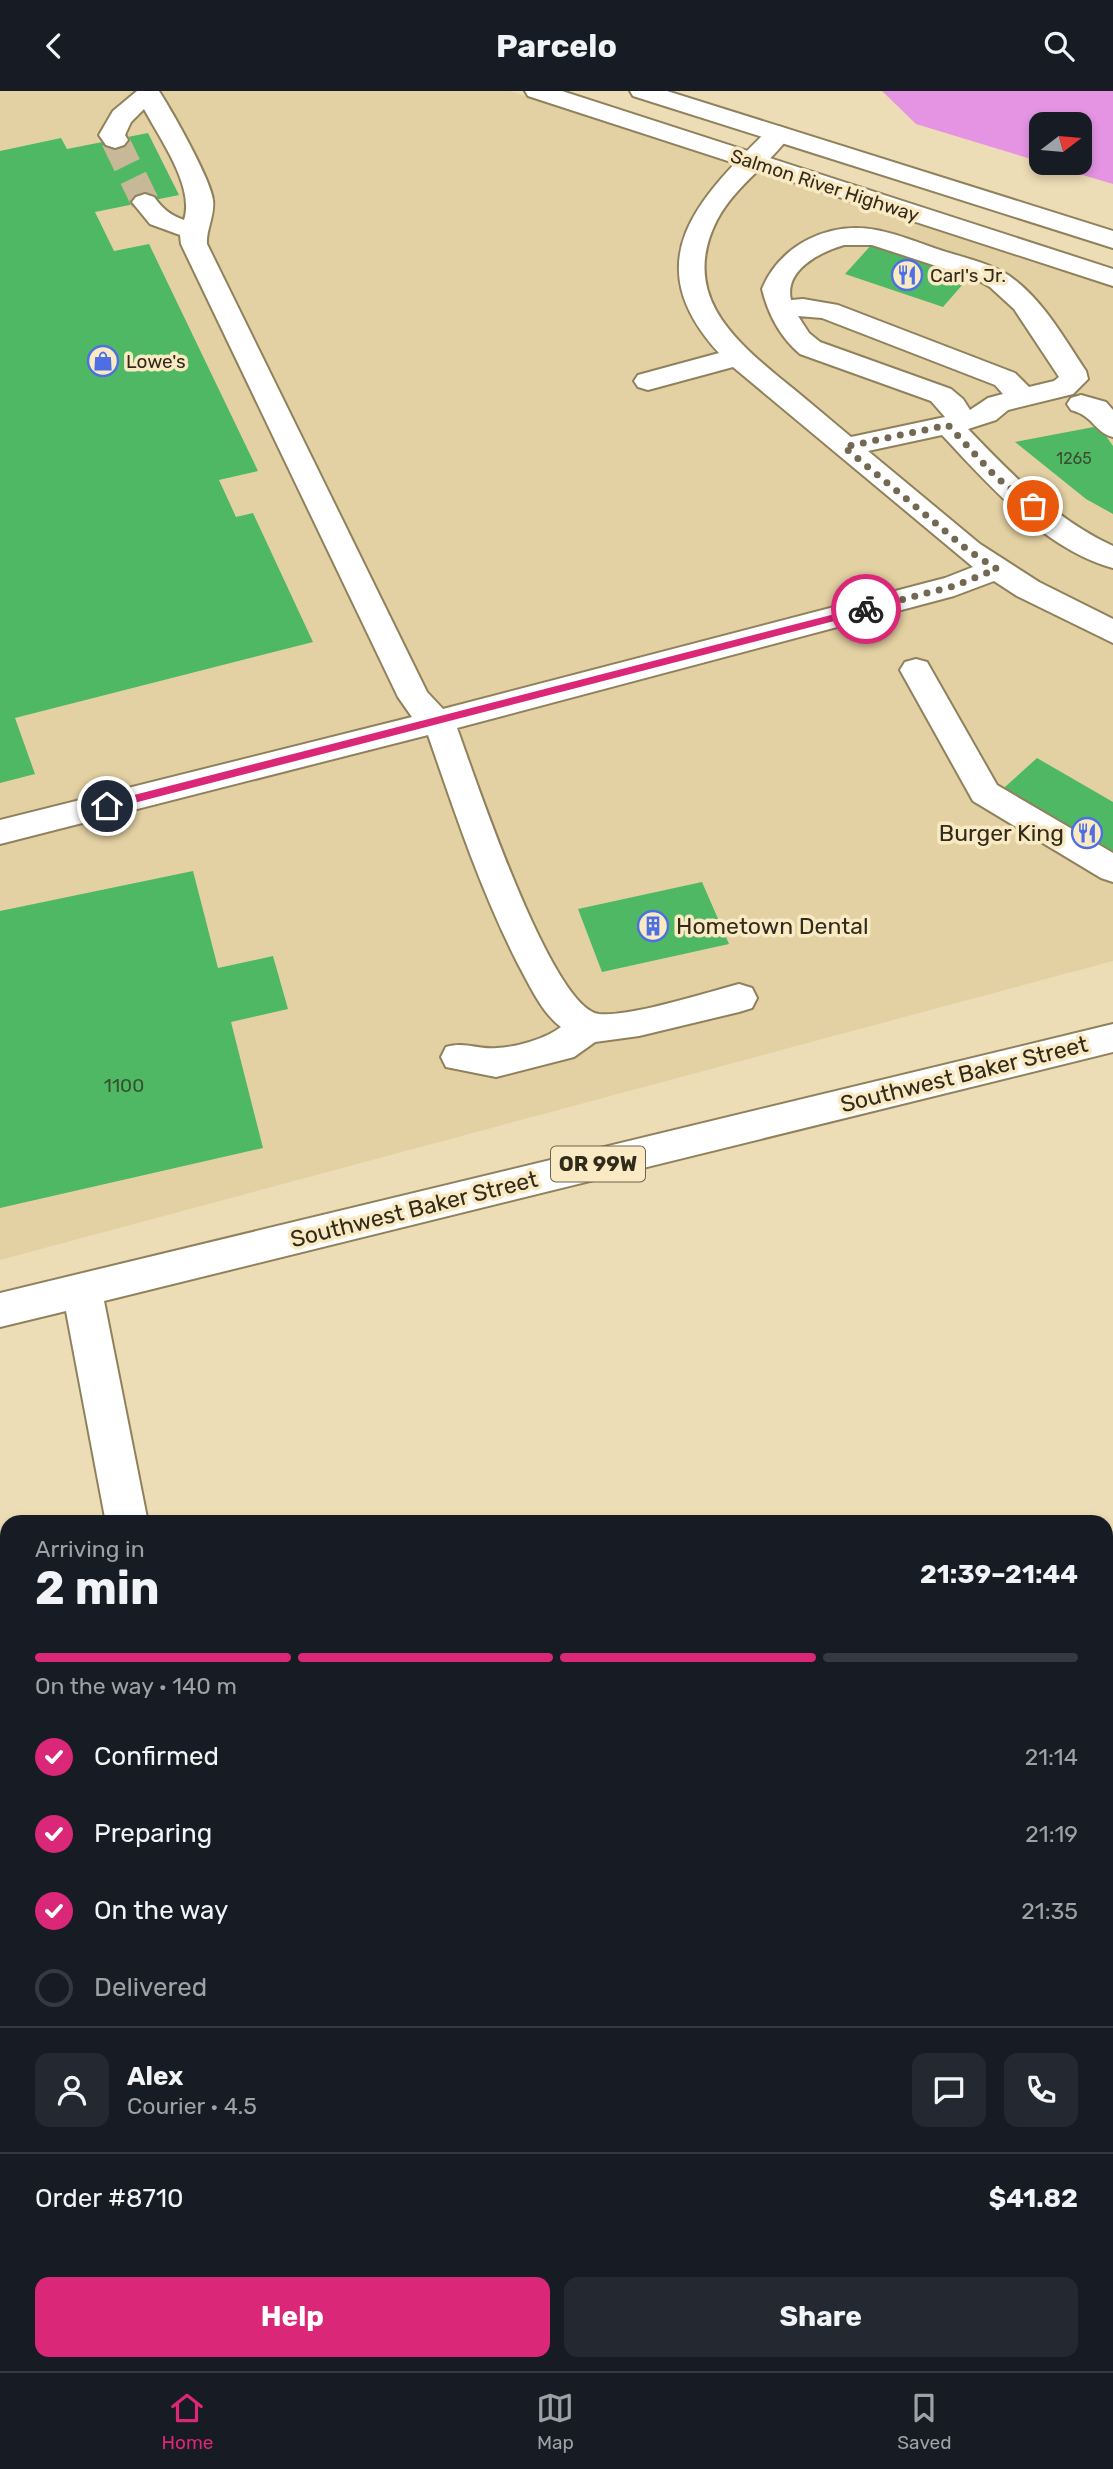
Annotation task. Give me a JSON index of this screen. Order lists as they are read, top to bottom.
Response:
{
  "streets": {
    "main road": ["Salmon River Highway", "Southwest Baker Street", "OR 99W"]
  },
  "places": {
    "restaurant": ["Carl's Jr.", "Burger King"],
    "shop": ["Lowe's"],
    "building": ["Hometown Dental"]
  },
  "house_numbers": ["1265", "1100"],
  "north": "right",
  "page": {
    "header": "Parcelo",
    "heading": ["2 min", "Arriving in", "21:39–21:44"],
    "panel": [
      "Alex",
      "Courier · 4.5",
      "Order #8710",
      "$41.82"
    ],
    "bar": "On the way · 140 m",
    "list": [
      ["Confirmed", "21:14"],
      ["Preparing", "21:19"],
      ["On the way", "21:35"],
      "Delivered"
    ],
    "buttons": ["Help", "Share"],
    "tabs": ["Home", "Map", "Saved"]
  }
}
